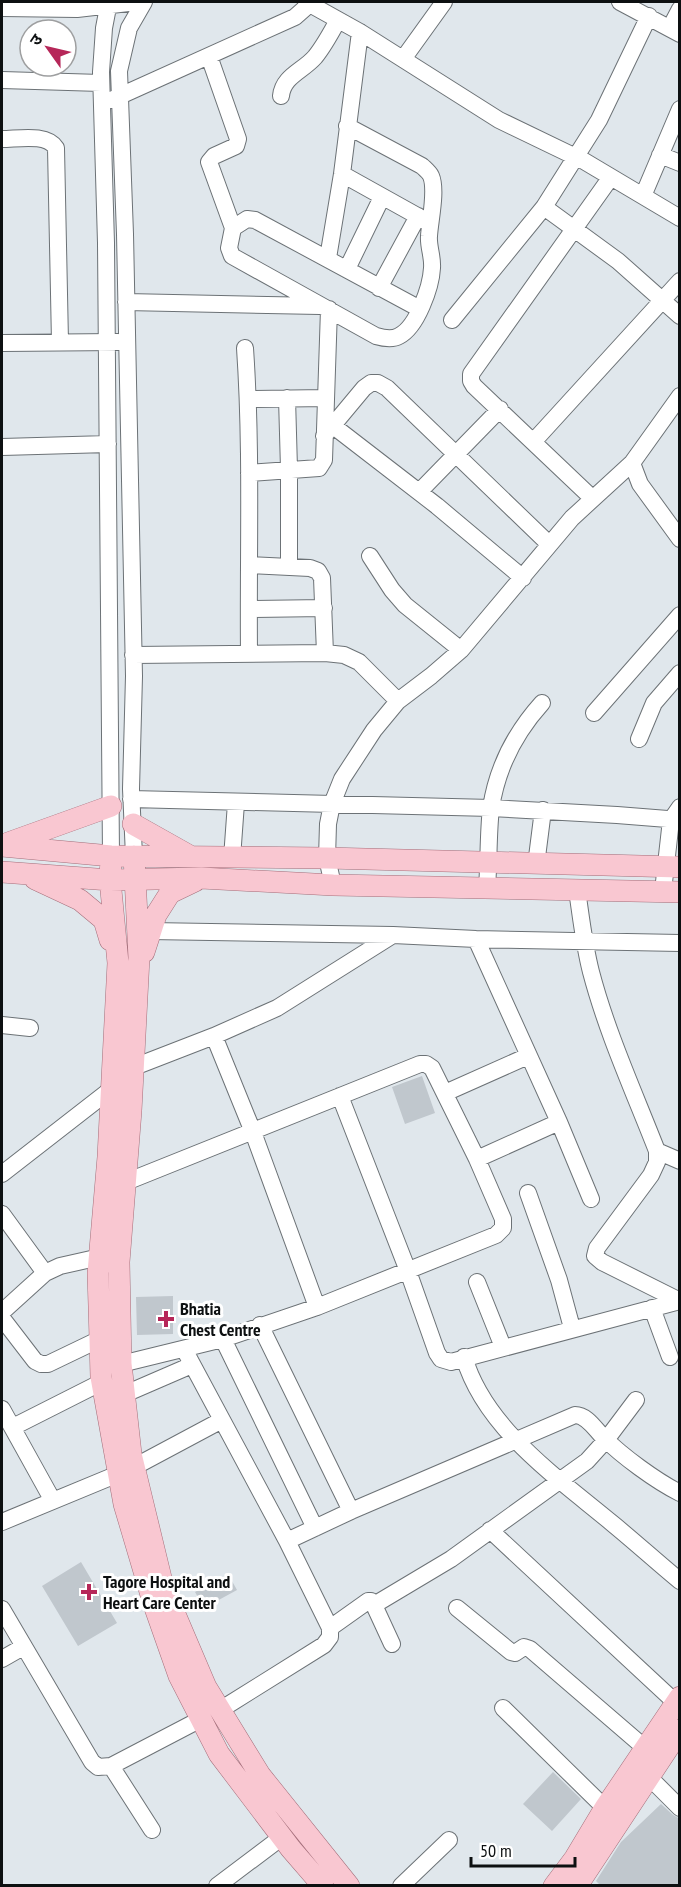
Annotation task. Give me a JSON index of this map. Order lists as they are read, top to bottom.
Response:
{
  "places": {
    "health": ["Bhatia Chest Centre", "Tagore Hospital and Heart Care Center"]
  },
  "scale_bar": "50 m",
  "north": "top left"
}
